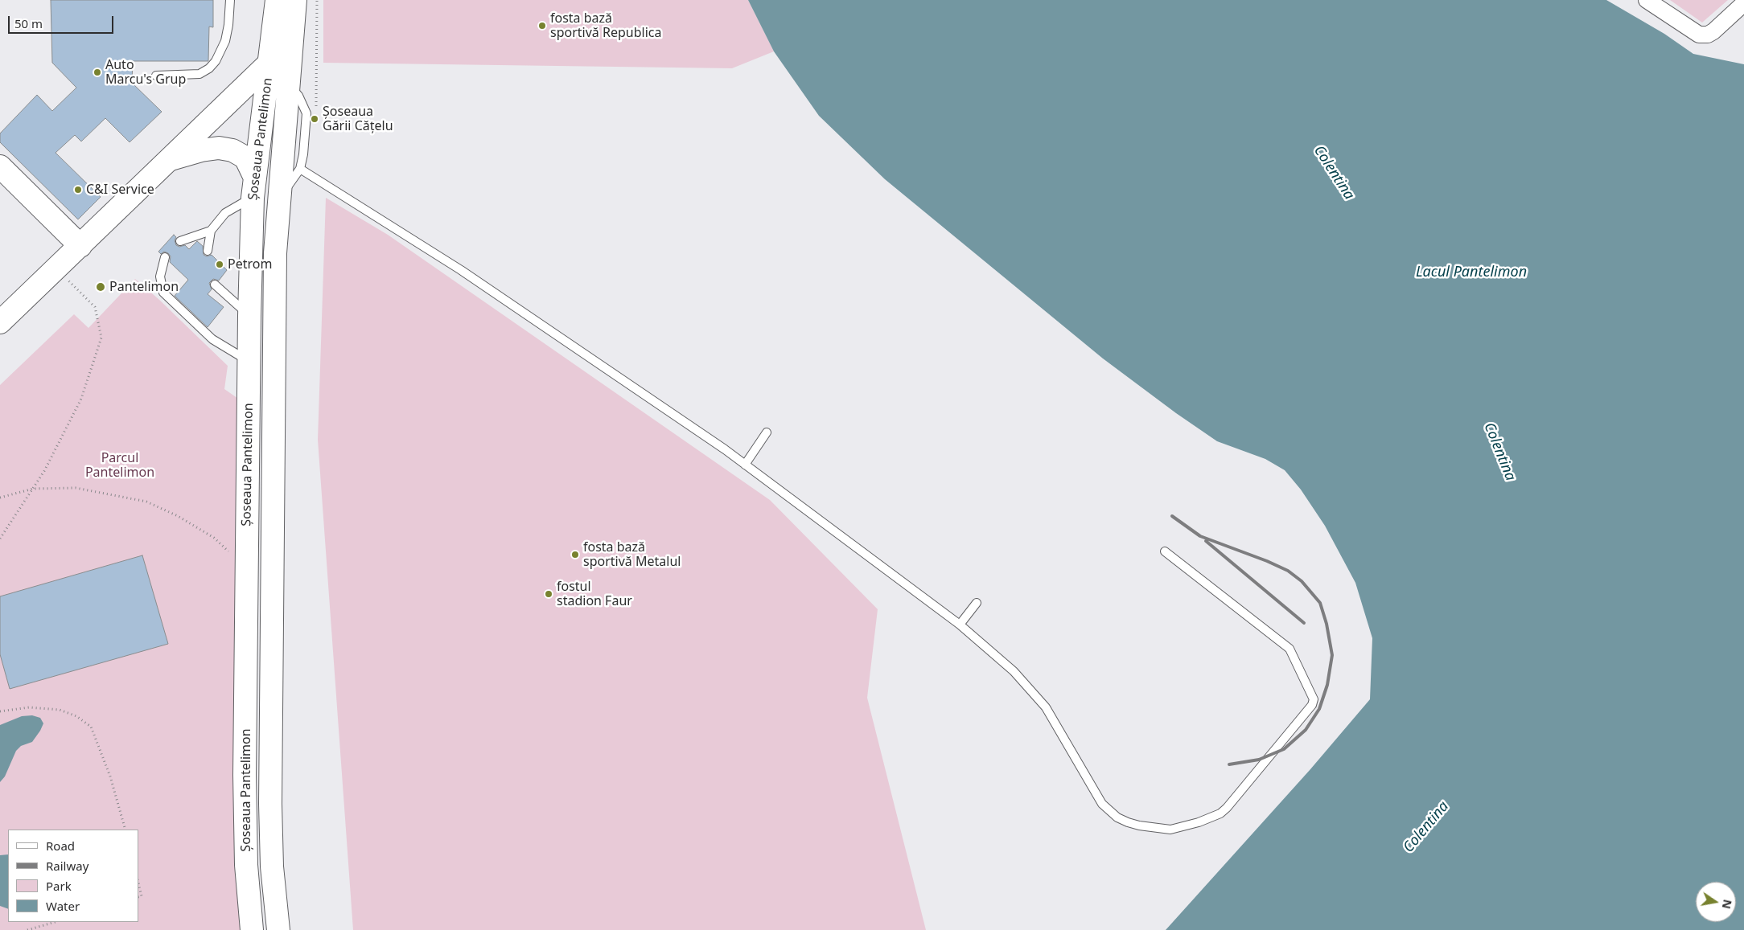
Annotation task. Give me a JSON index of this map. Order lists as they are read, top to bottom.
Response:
{
  "streets": {
    "main road": ["Șoseaua Pantelimon"]
  },
  "water": ["Colentina", "Lacul Pantelimon"],
  "parks": ["Parcul Pantelimon"],
  "places": [
    "fosta bază sportivă Republica",
    "Auto Marcu's Grup",
    "Șoseaua Gării Cățelu",
    "C&I Service",
    "Petrom",
    "Pantelimon",
    "fosta bază sportivă Metalul",
    "fostul stadion Faur"
  ],
  "legend": [
    "Road",
    "Railway",
    "Park",
    "Water"
  ],
  "scale_bar": "50 m",
  "north": "right"
}
